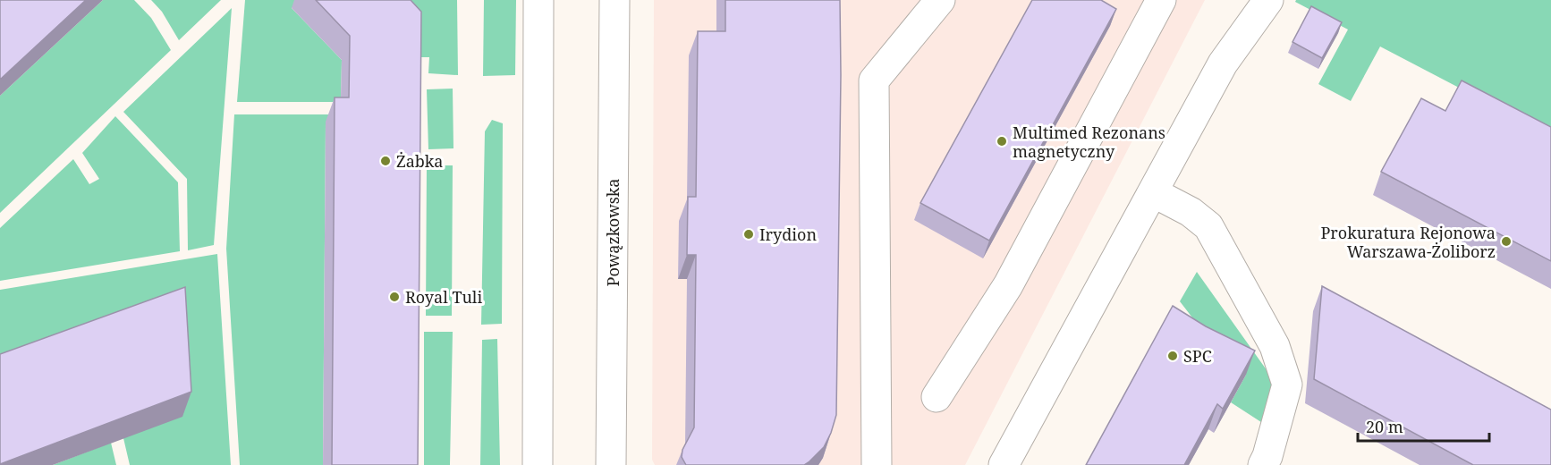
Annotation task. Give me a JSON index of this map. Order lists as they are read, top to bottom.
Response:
{
  "streets": {
    "main road": ["Powązkowska"]
  },
  "places": [
    "Multimed Rezonans magnetyczny",
    "Żabka",
    "Irydion",
    "Prokuratura Rejonowa Warszawa-Żoliborz",
    "Royal Tuli",
    "SPC"
  ],
  "scale_bar": "20 m"
}
